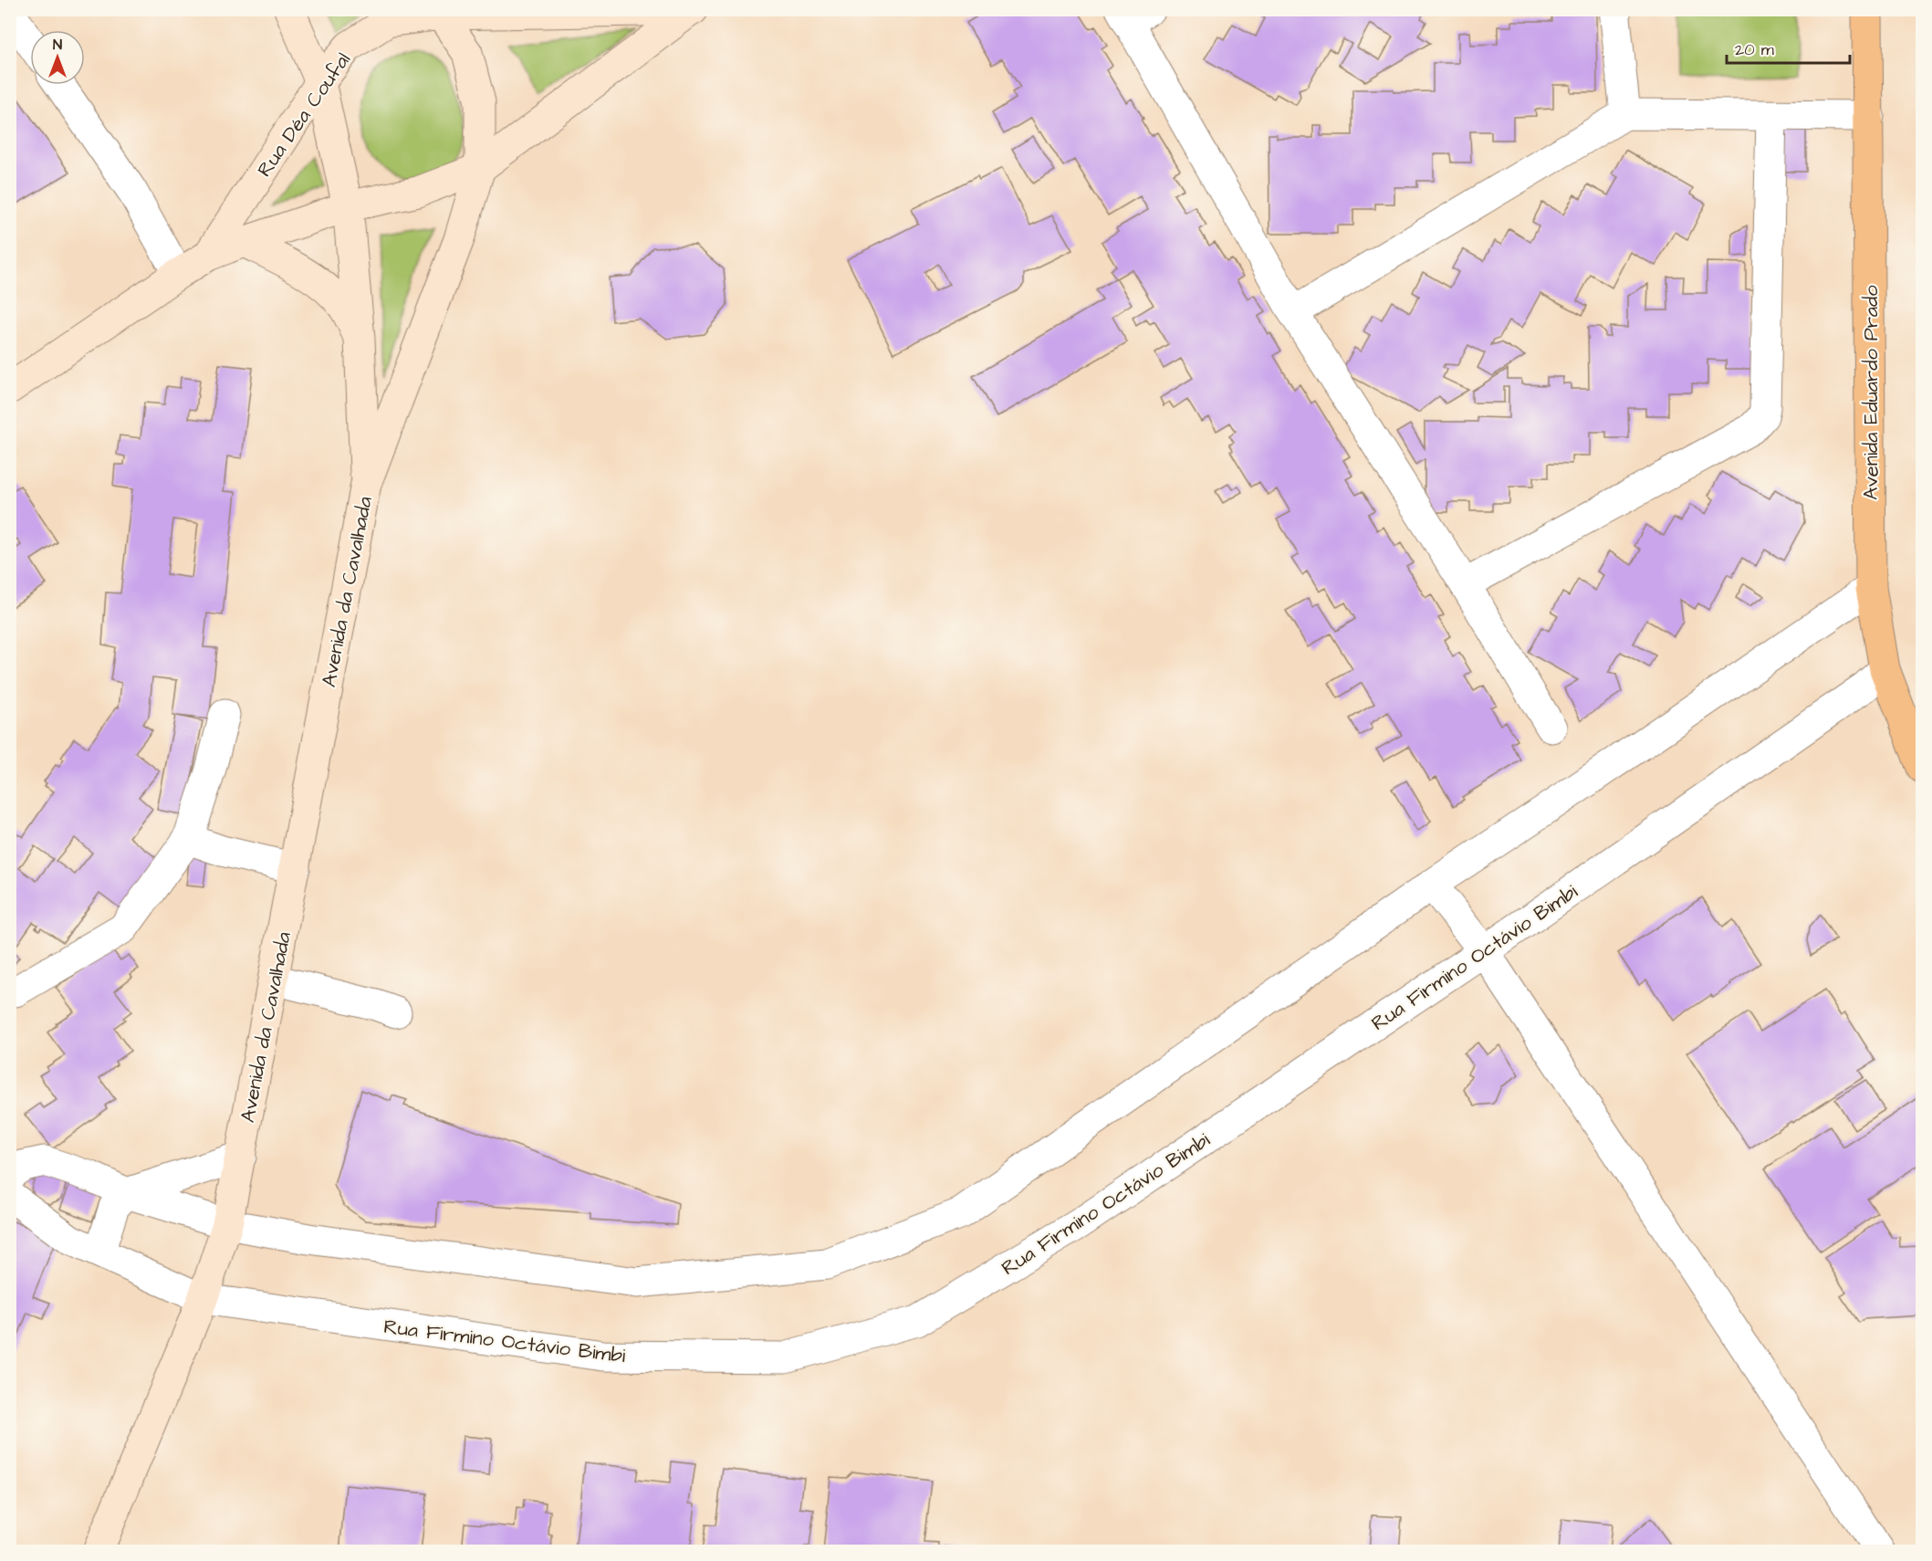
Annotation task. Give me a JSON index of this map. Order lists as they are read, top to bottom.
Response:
{
  "streets": {
    "main road": ["Rua Déa Coufal", "Avenida Eduardo Prado", "Avenida da Cavalhada"],
    "street": ["Rua Firmino Octávio Bimbi"]
  },
  "crossings": [
    ["Rua Déa Coufal", "Avenida da Cavalhada"],
    ["Avenida Eduardo Prado", "Rua Firmino Octávio Bimbi"],
    ["Avenida da Cavalhada", "Rua Firmino Octávio Bimbi"]
  ],
  "scale_bar": "20 m",
  "north": "top"
}
